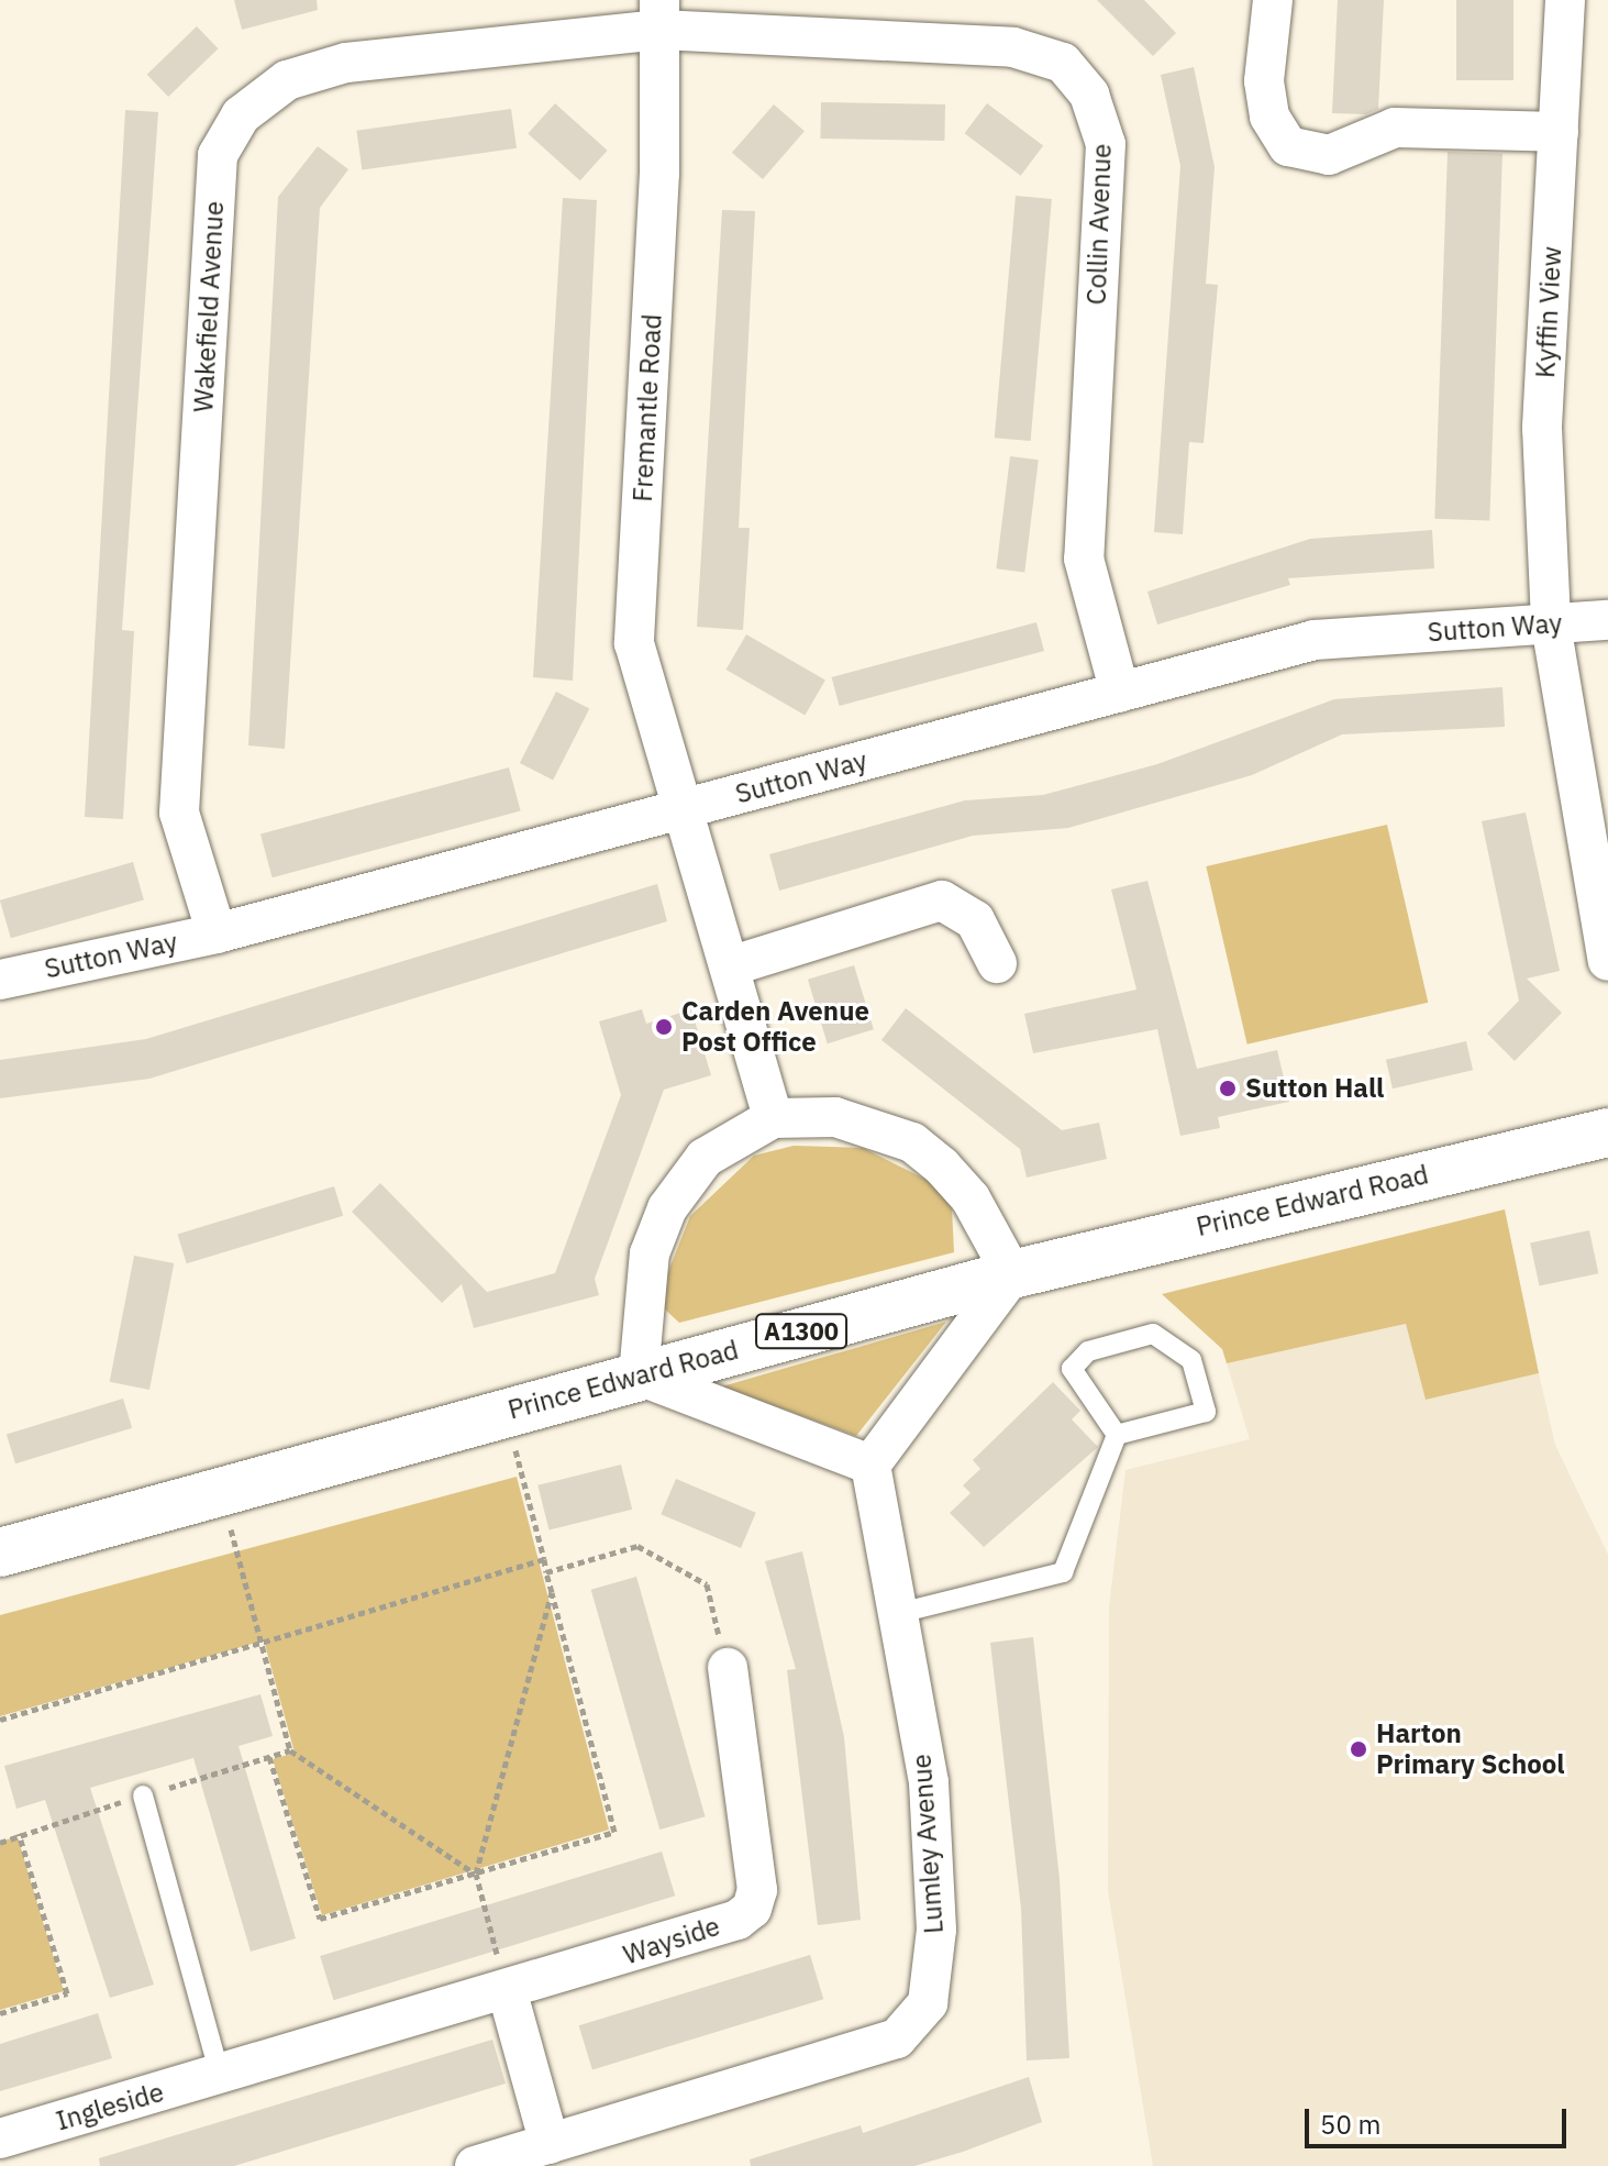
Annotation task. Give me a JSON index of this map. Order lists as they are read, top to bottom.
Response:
{
  "streets": {
    "main road": ["Prince Edward Road", "A1300"],
    "street": [
      "Collin Avenue",
      "Wakefield Avenue",
      "Kyffin View",
      "Fremantle Road",
      "Sutton Way",
      "Lumley Avenue",
      "Wayside",
      "Ingleside"
    ]
  },
  "crossings": [
    ["Collin Avenue", "Wakefield Avenue"],
    ["Collin Avenue", "Fremantle Road"],
    ["Collin Avenue", "Sutton Way"],
    ["Wakefield Avenue", "Fremantle Road"],
    ["Wakefield Avenue", "Sutton Way"],
    ["Kyffin View", "Sutton Way"],
    ["Fremantle Road", "Sutton Way"],
    ["Wayside", "Ingleside"]
  ],
  "places": ["Carden Avenue Post Office", "Sutton Hall", "Harton Primary School"],
  "scale_bar": "50 m"
}
